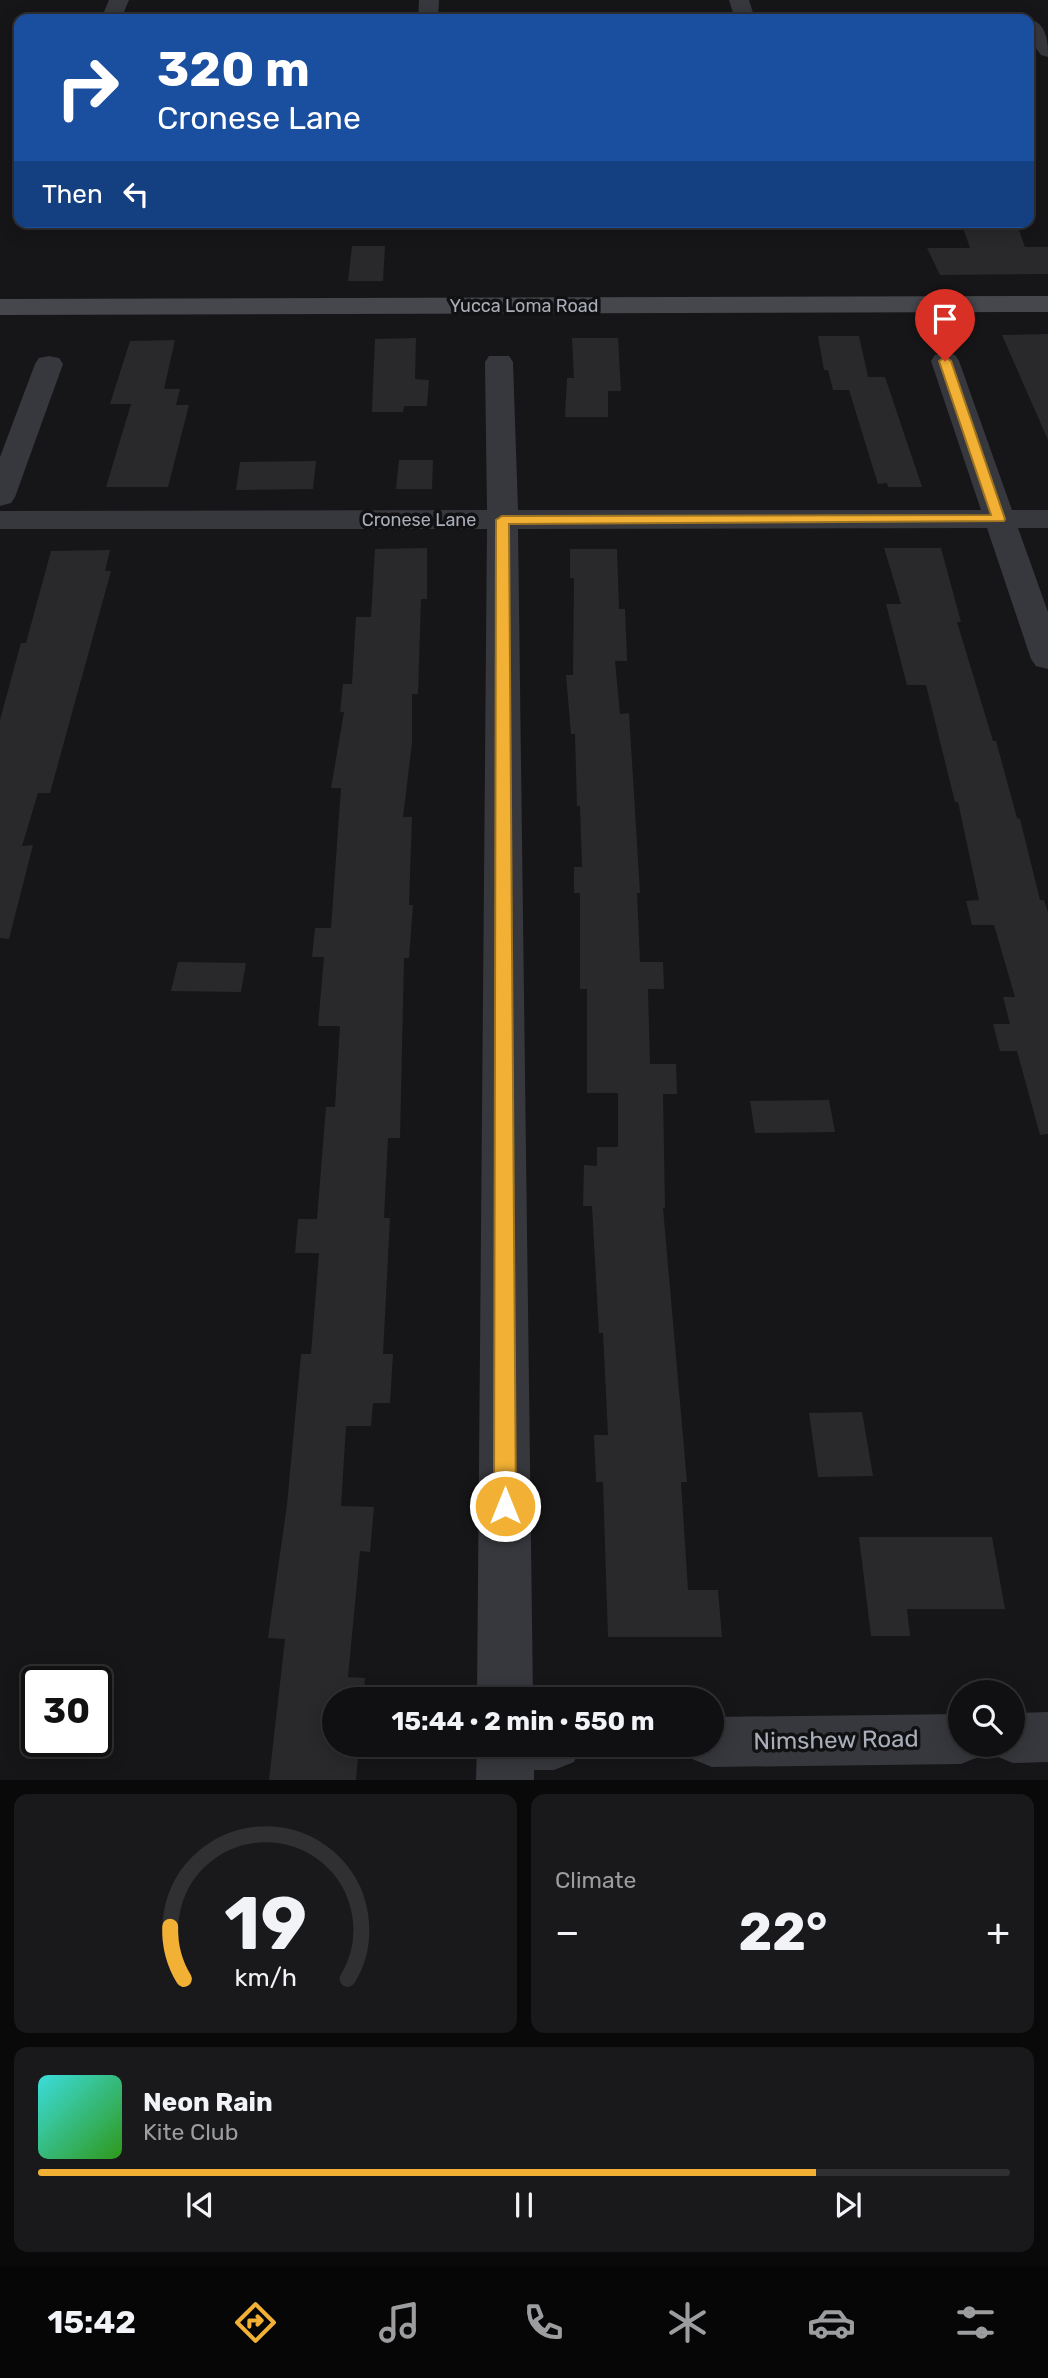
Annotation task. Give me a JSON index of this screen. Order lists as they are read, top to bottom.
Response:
{
  "streets": {
    "main road": ["Yucca Loma Road"],
    "street": ["Cronese Lane", "Nimshew Road"]
  },
  "page": {
    "turn": ["320 m", "Cronese Lane"],
    "then": "Then",
    "limit": "30",
    "trip": "15:44 · 2 min · 550 m",
    "tile": "Climate",
    "heat": ["−", "22°", "+"],
    "song": ["Neon Rain", "Kite Club"],
    "tabs": "15:42",
    "gauge": ["19", "km/h"]
  }
}
